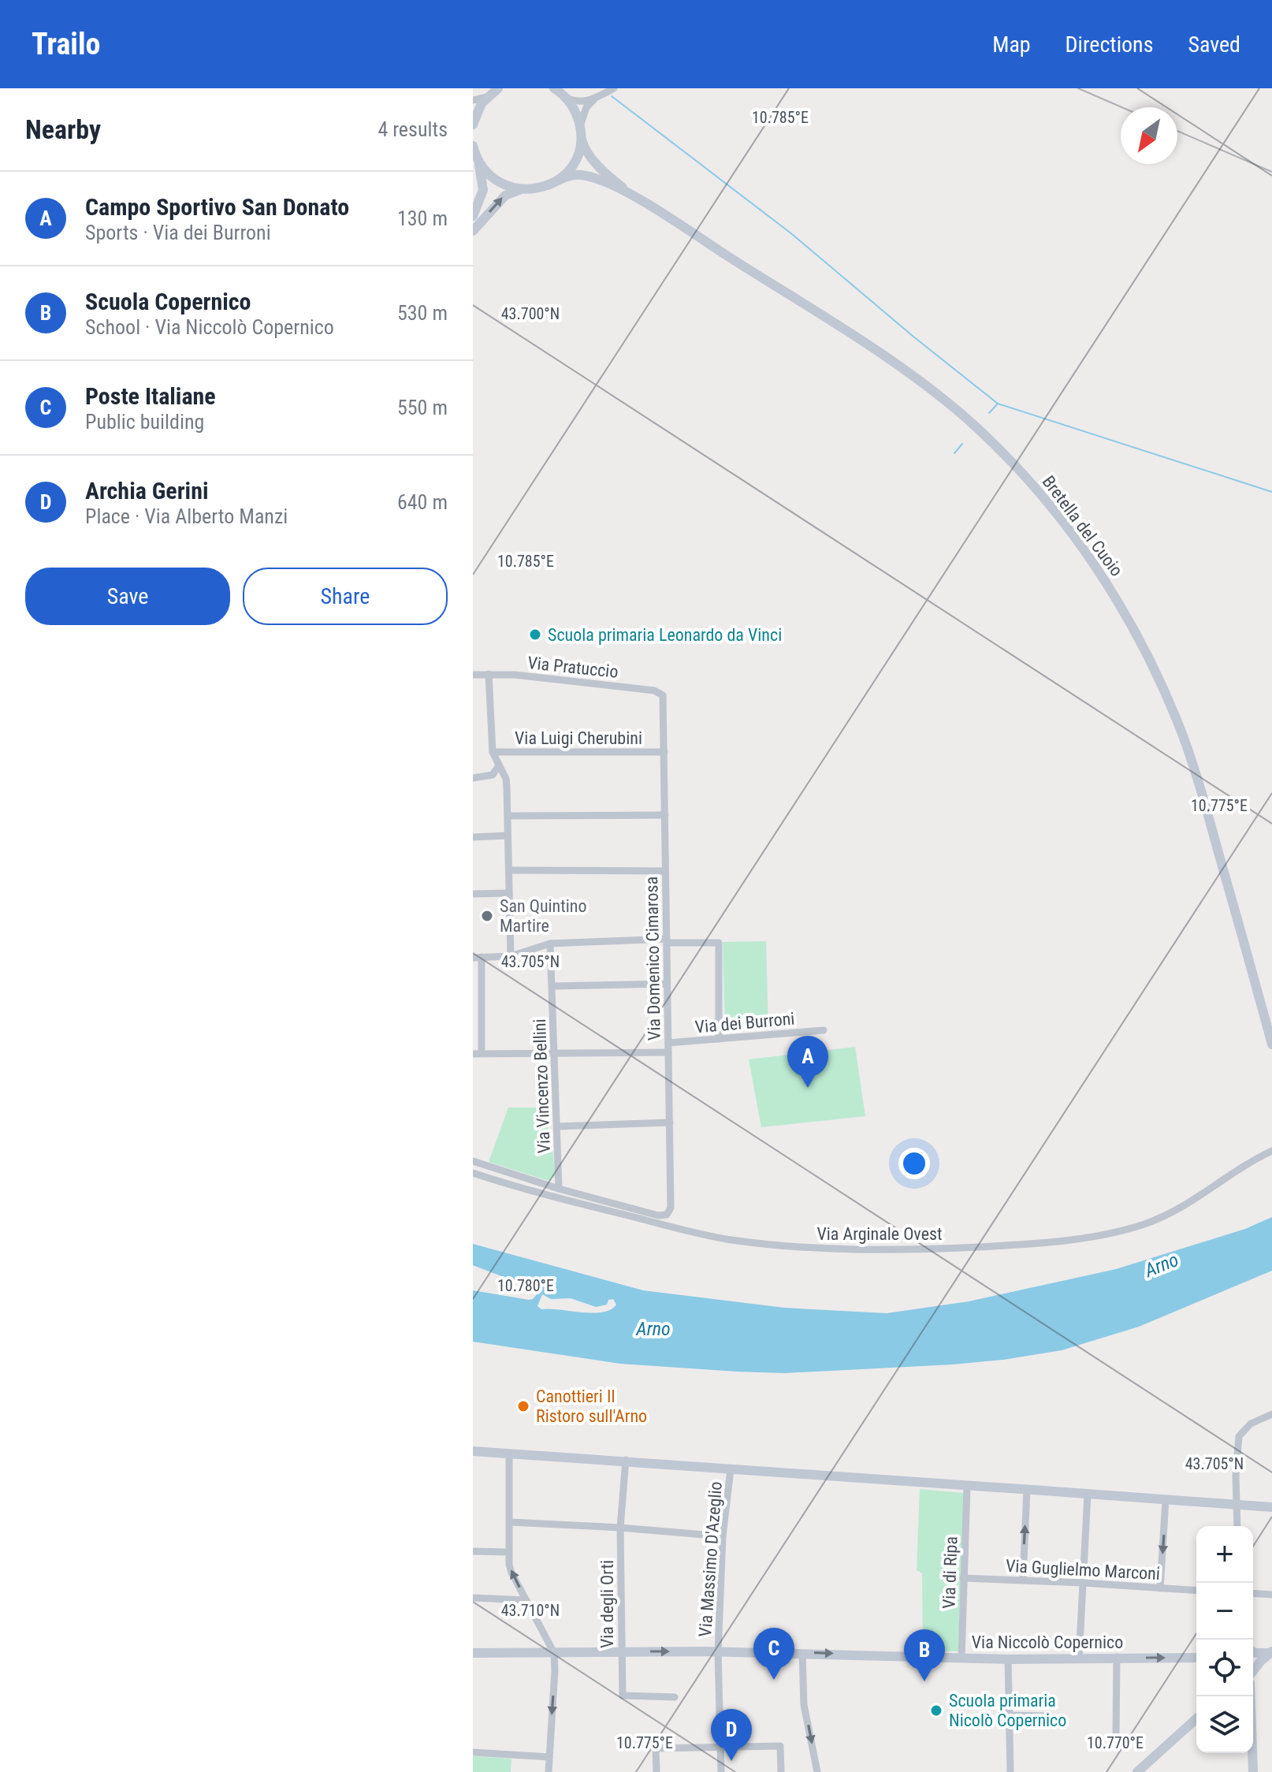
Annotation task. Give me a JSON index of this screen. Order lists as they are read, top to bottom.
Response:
{
  "streets": {
    "main road": ["Bretella del Cuoio", "Via Niccolò Copernico"],
    "street": [
      "Via Pratuccio",
      "Via Luigi Cherubini",
      "Via Domenico Cimarosa",
      "Via dei Burroni",
      "Via Vincenzo Bellini",
      "Via Arginale Ovest",
      "Via Massimo D'Azeglio",
      "Via Guglielmo Marconi",
      "Via di Ripa",
      "Via degli Orti"
    ]
  },
  "crossings": [
    ["Via Pratuccio", "Via Domenico Cimarosa"],
    ["Via Luigi Cherubini", "Via Domenico Cimarosa"],
    ["Via Domenico Cimarosa", "Via dei Burroni"],
    ["Via Domenico Cimarosa", "Via Vincenzo Bellini"],
    ["Via Massimo D'Azeglio", "Via Niccolò Copernico"],
    ["Via Guglielmo Marconi", "Via di Ripa"],
    ["Via di Ripa", "Via Niccolò Copernico"],
    ["Via degli Orti", "Via Niccolò Copernico"]
  ],
  "one_way": ["Via Niccolò Copernico"],
  "water": ["Arno"],
  "places": [
    "Scuola primaria Leonardo da Vinci",
    "San Quintino Martire",
    "Canottieri Il Ristoro sull'Arno",
    "Scuola primaria Nicolò Copernico"
  ],
  "north": "bottom left",
  "page": {
    "header": "Trailo",
    "nav": ["Map", "Directions", "Saved"],
    "heading": ["Nearby", "4 results"],
    "list": [
      {
        "mark": "A",
        "name": "Campo Sportivo San Donato",
        "note": "Sports · Via dei Burroni",
        "value": "130 m"
      },
      {
        "mark": "B",
        "name": "Scuola Copernico",
        "note": "School · Via Niccolò Copernico",
        "value": "530 m"
      },
      {
        "mark": "C",
        "name": "Poste Italiane",
        "note": "Public building",
        "value": "550 m"
      },
      {
        "mark": "D",
        "name": "Archia Gerini",
        "note": "Place · Via Alberto Manzi",
        "value": "640 m"
      }
    ],
    "buttons": ["Save", "Share"],
    "pins": [
      "A",
      "C",
      "B",
      "D"
    ],
    "map_buttons": ["+", "−"]
  },
  "coordinates": [
    "10.785°E",
    "43.700°N",
    "10.775°E",
    "43.705°N",
    "10.780°E",
    "43.710°N",
    "10.770°E"
  ]
}
